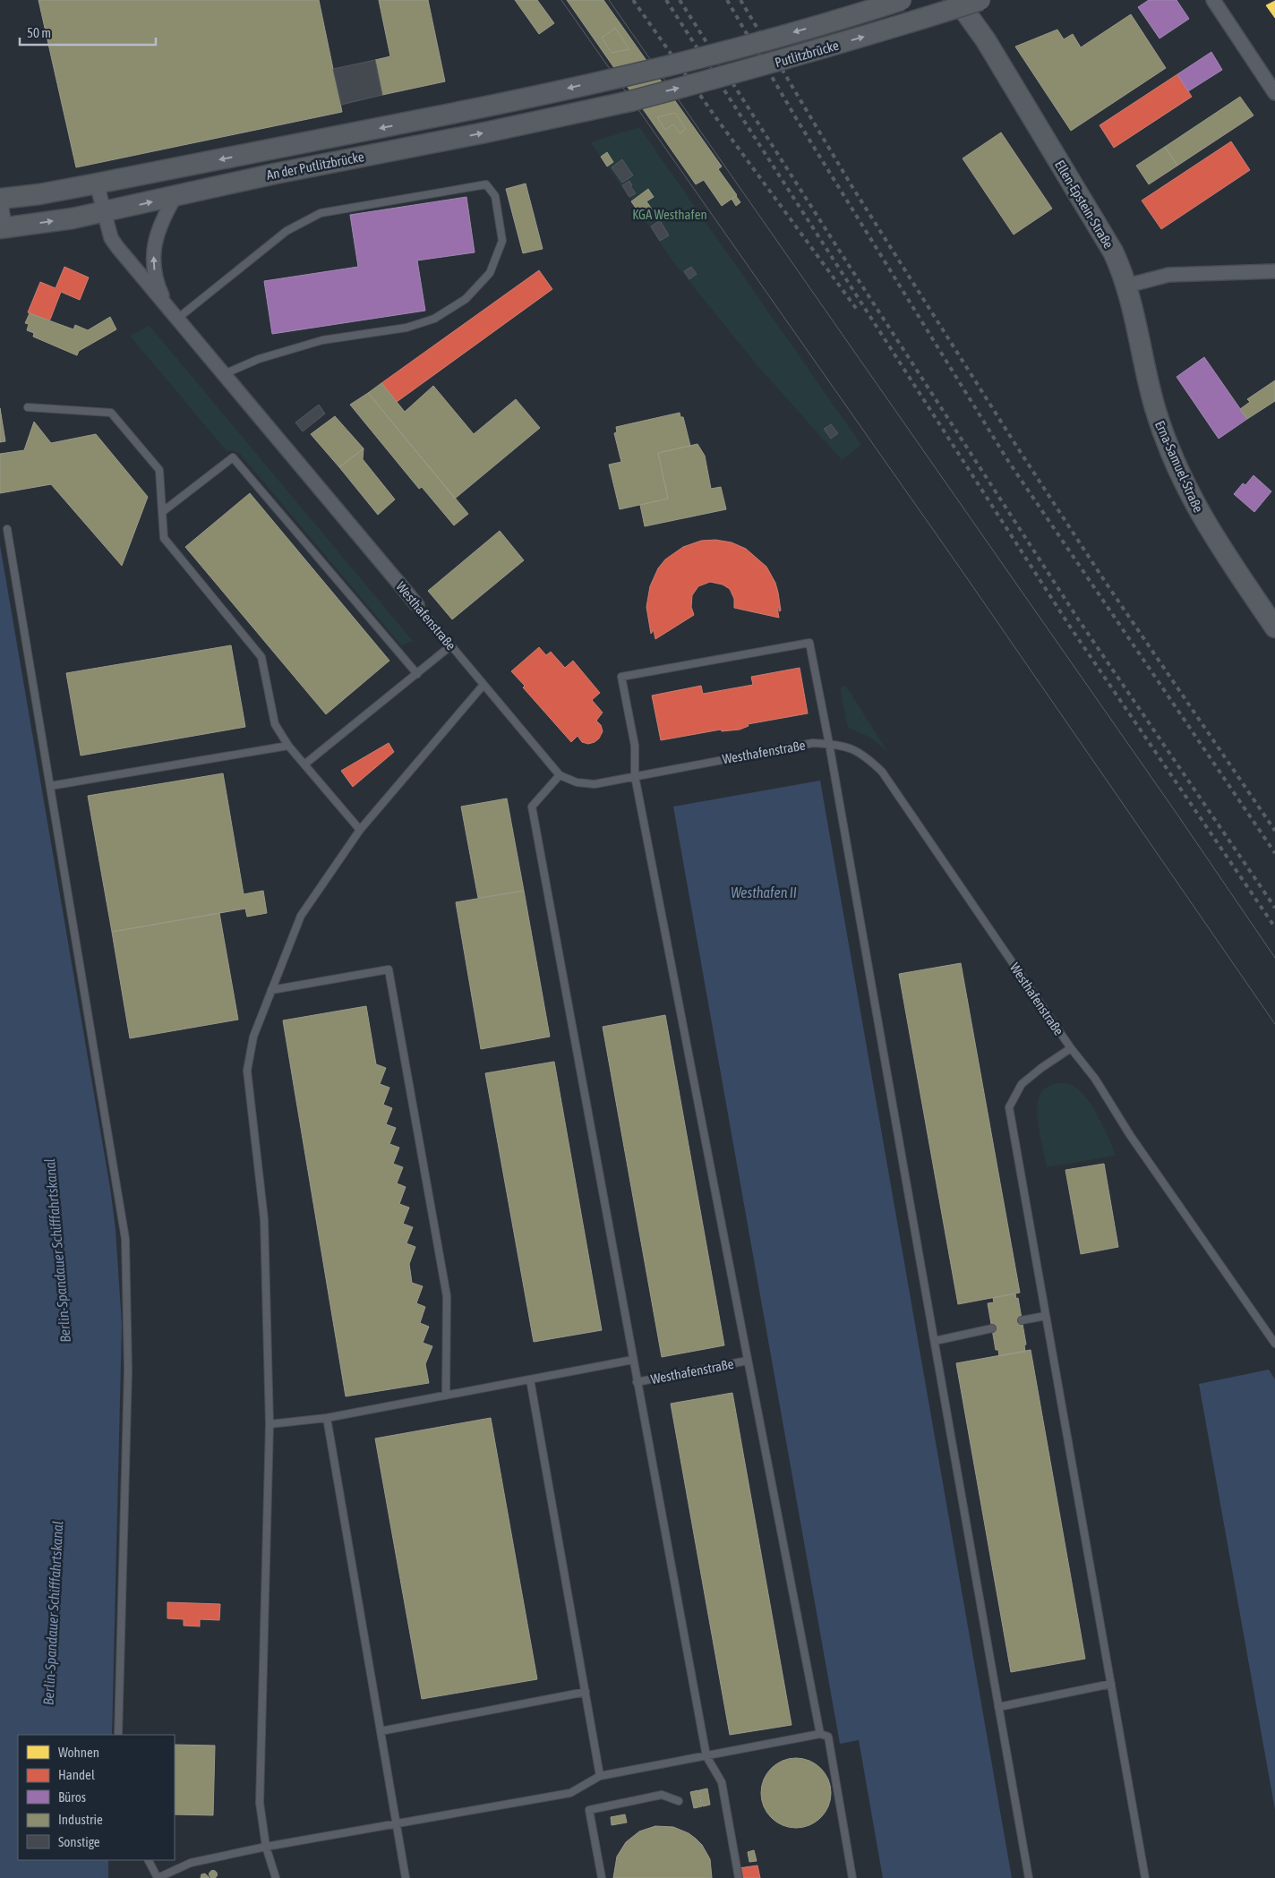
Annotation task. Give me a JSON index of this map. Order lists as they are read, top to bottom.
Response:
{
  "streets": {
    "main road": [
      "Putlitzbrücke",
      "An der Putlitzbrücke",
      "Ellen-Epstein-Straße",
      "Erna-Samuel-Straße"
    ],
    "street": ["Westhafenstraße"]
  },
  "crossings": [
    ["Putlitzbrücke", "An der Putlitzbrücke"],
    ["An der Putlitzbrücke", "Westhafenstraße"],
    ["Ellen-Epstein-Straße", "Erna-Samuel-Straße"]
  ],
  "water": ["Westhafen II", "Berlin-Spandauer Schifffahrtskanal"],
  "parks": ["KGA Westhafen"],
  "legend": [
    "Wohnen",
    "Handel",
    "Büros",
    "Industrie",
    "Sonstige"
  ],
  "scale_bar": "50 m"
}
